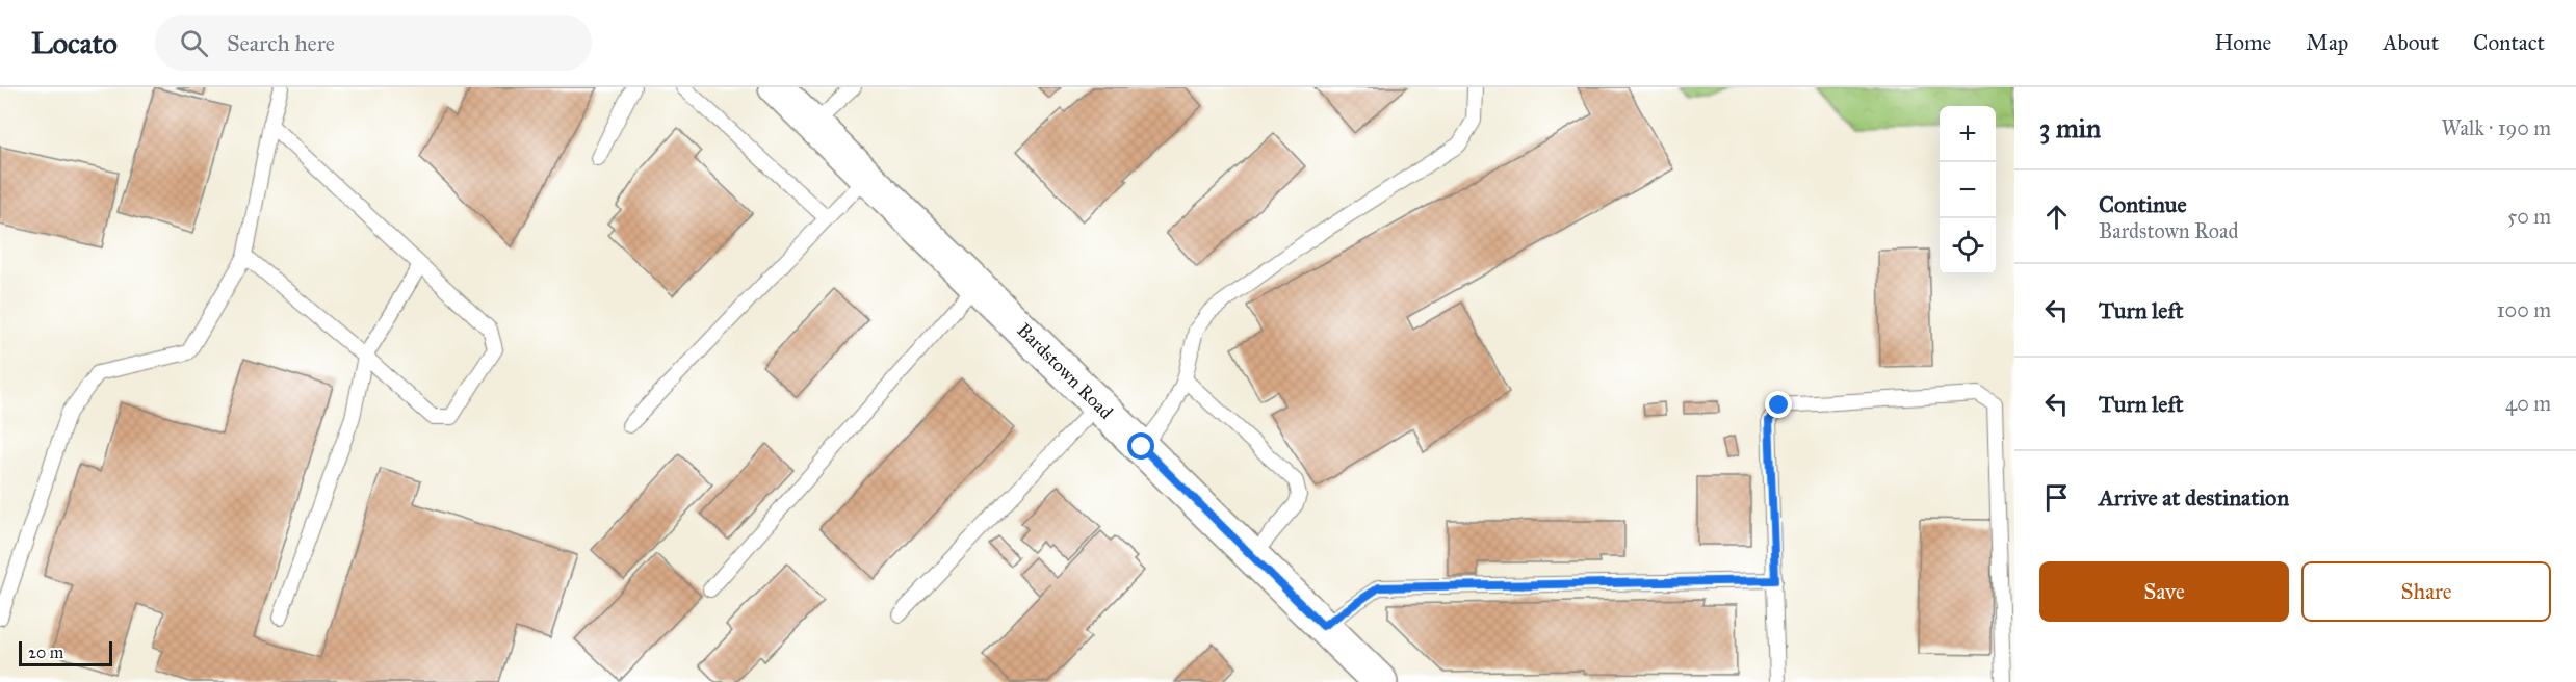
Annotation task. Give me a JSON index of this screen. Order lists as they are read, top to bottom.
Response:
{
  "streets": {
    "main road": ["Bardstown Road"]
  },
  "scale_bar": "20 m",
  "page": {
    "header": "Locato",
    "search": "Search here",
    "nav": [
      "Home",
      "Map",
      "About",
      "Contact"
    ],
    "heading": ["3 min", "Walk · 190 m"],
    "map_buttons": ["+", "−"],
    "list": [
      ["Continue", "Bardstown Road", "50 m"],
      ["Turn left", "100 m"],
      ["Turn left", "40 m"],
      "Arrive at destination"
    ],
    "buttons": ["Save", "Share"],
    "scale": "20 m"
  }
}
